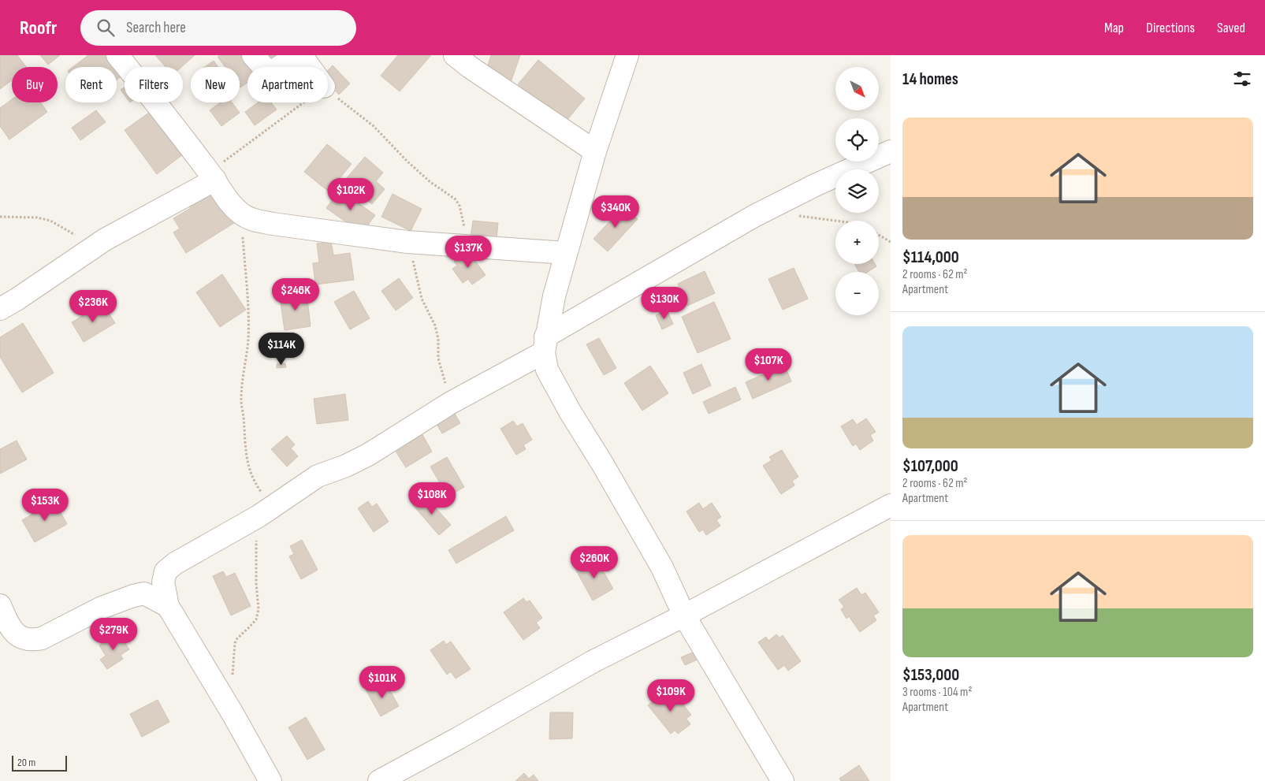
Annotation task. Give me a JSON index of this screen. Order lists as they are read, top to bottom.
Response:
{
  "scale_bar": "20 m",
  "north": "bottom right",
  "page": {
    "header": "Roofr",
    "search": "Search here",
    "nav": ["Map", "Directions", "Saved"],
    "heading": "14 homes",
    "map_buttons": ["+", "−"],
    "chip": [
      "Buy",
      "Rent",
      "Filters",
      "New",
      "Apartment"
    ],
    "list": [
      {
        "name": "$114,000",
        "note": "2 rooms · 62 m² · Apartment"
      },
      {
        "name": "$107,000",
        "note": "2 rooms · 62 m² · Apartment"
      },
      {
        "name": "$153,000",
        "note": "3 rooms · 104 m² · Apartment"
      }
    ],
    "price": [
      "$102K",
      "$340K",
      "$137K",
      "$246K",
      "$130K",
      "$236K",
      "$114K",
      "$107K",
      "$108K",
      "$153K",
      "$260K",
      "$279K",
      "$101K",
      "$109K"
    ],
    "scale": "20 m"
  }
}
